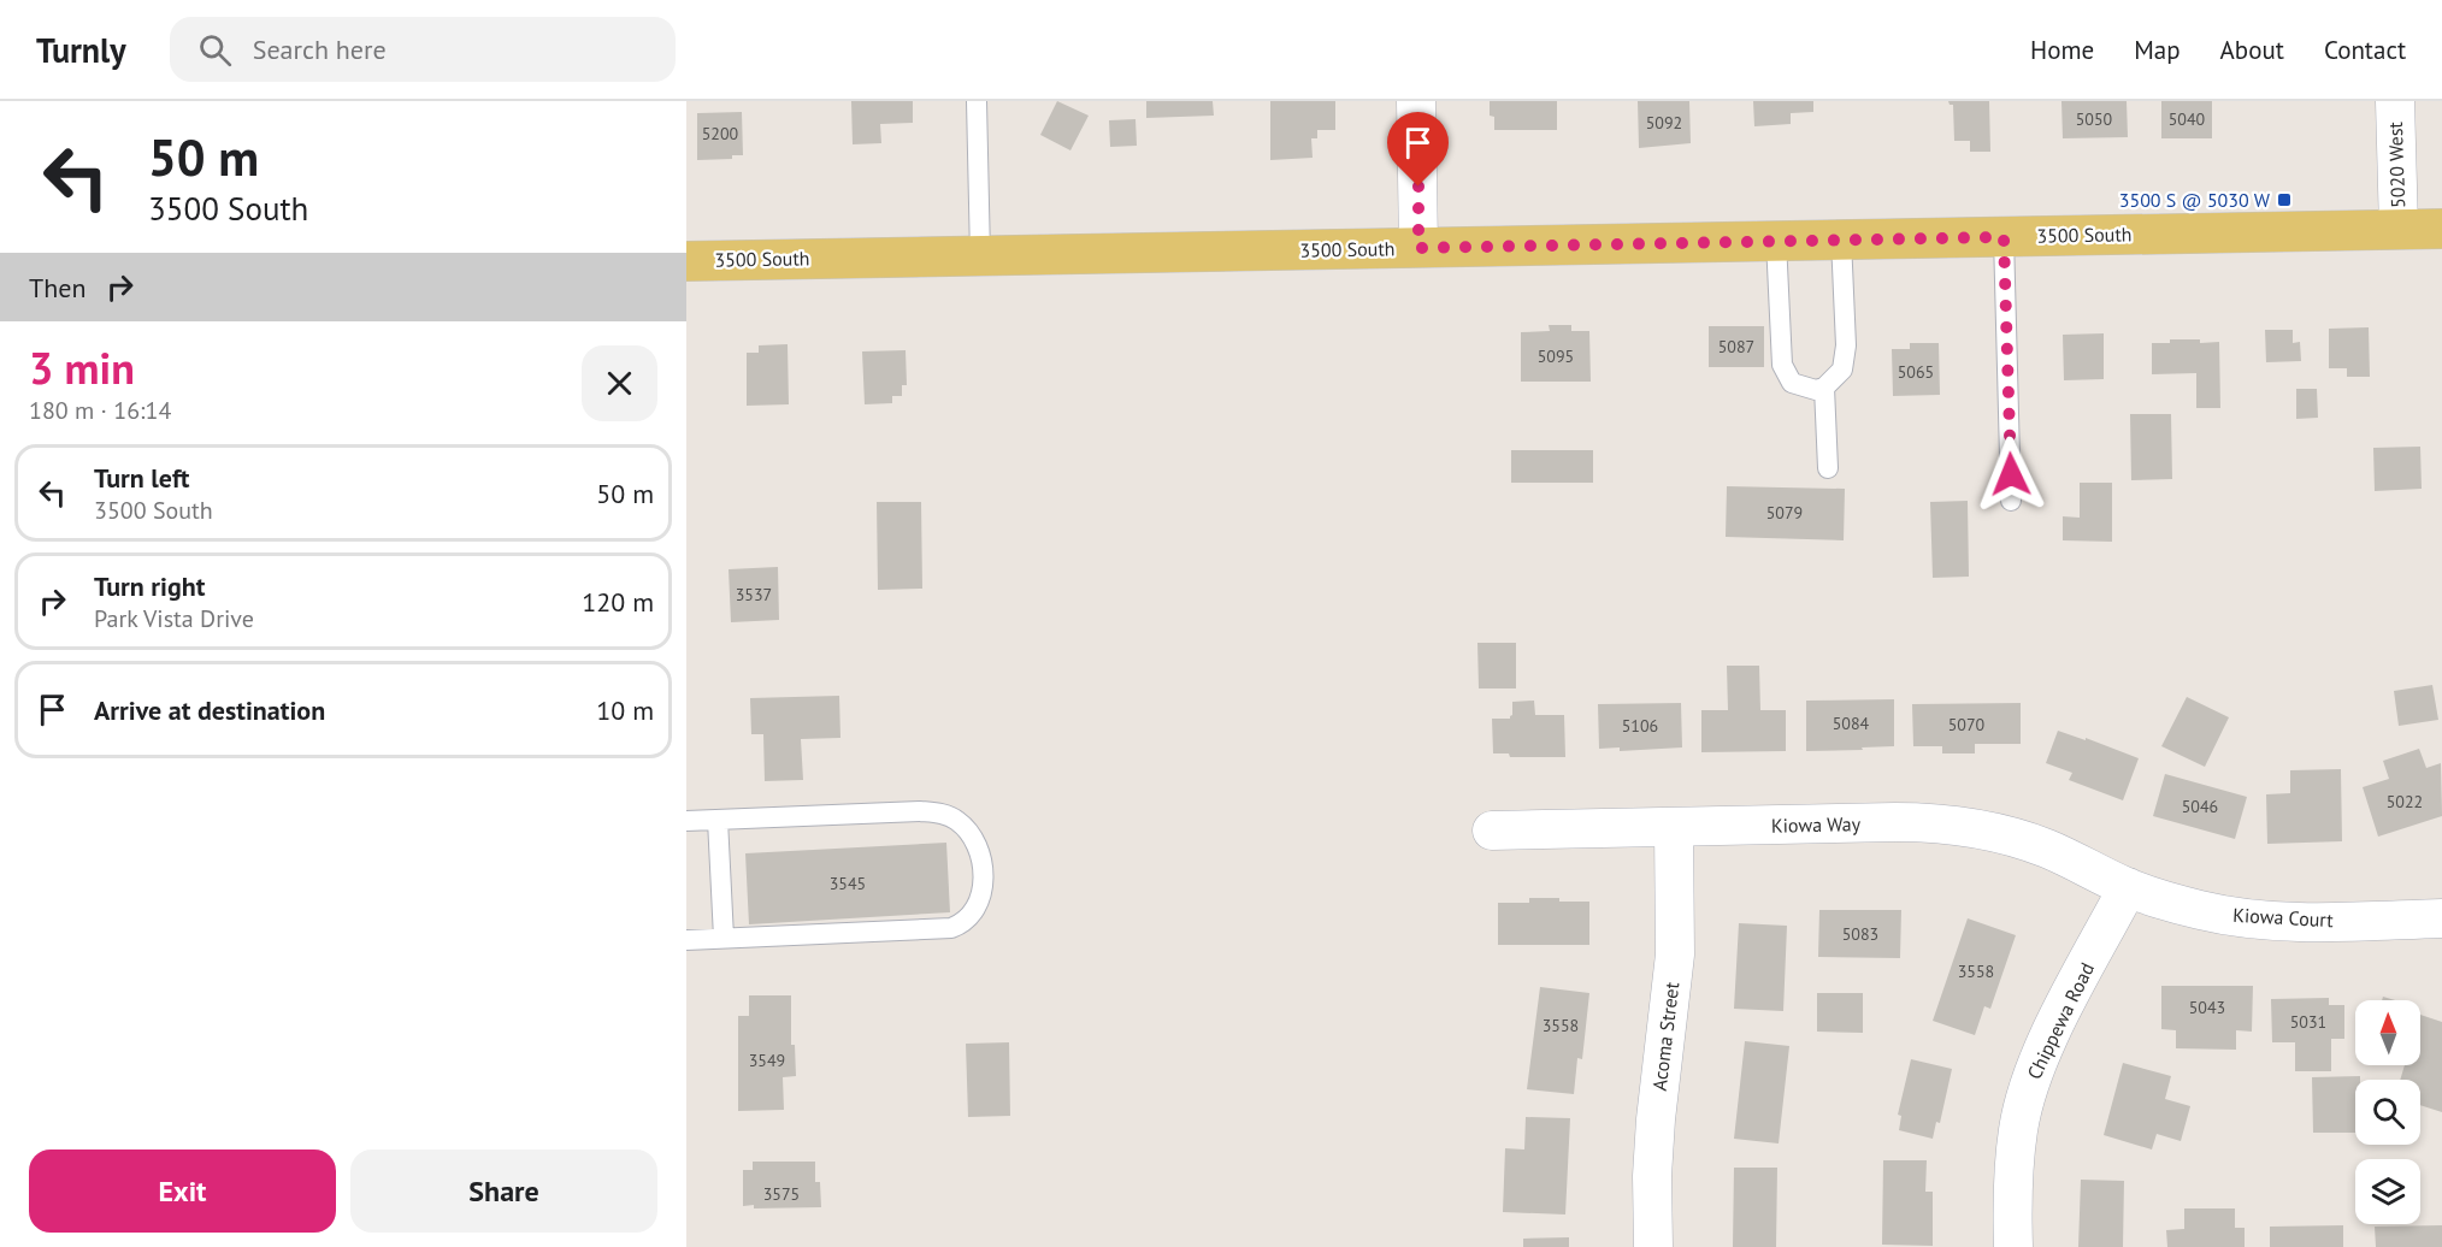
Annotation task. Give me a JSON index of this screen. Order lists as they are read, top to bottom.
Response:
{
  "streets": {
    "main road": ["3500 South"],
    "street": [
      "5020 West",
      "Kiowa Way",
      "Kiowa Court",
      "Chippewa Road",
      "Acoma Street"
    ]
  },
  "crossings": [
    ["5020 West", "3500 South"],
    ["Kiowa Way", "Kiowa Court"],
    ["Kiowa Way", "Chippewa Road"],
    ["Kiowa Way", "Acoma Street"],
    ["Kiowa Court", "Chippewa Road"]
  ],
  "places": {
    "transit": ["3500 S @ 5030 W"]
  },
  "house_numbers": [
    "5050",
    "5040",
    "5092",
    "5200",
    "5087",
    "5095",
    "5065",
    "5079",
    "3537",
    "5084",
    "5070",
    "5106",
    "5022",
    "5046",
    "3545",
    "5083",
    "3558",
    "5043",
    "5031",
    "3558",
    "3549",
    "3575"
  ],
  "north": "top",
  "page": {
    "header": "Turnly",
    "search": "Search here",
    "nav": [
      "Home",
      "Map",
      "About",
      "Contact"
    ],
    "turn": ["50 m", "3500 South"],
    "then": "Then",
    "heading": ["3 min", "180 m · 16:14"],
    "list": [
      {
        "name": "Turn left",
        "note": "3500 South",
        "value": "50 m"
      },
      {
        "name": "Turn right",
        "note": "Park Vista Drive",
        "value": "120 m"
      },
      {
        "name": "Arrive at destination",
        "value": "10 m"
      }
    ],
    "buttons": ["Exit", "Share"]
  }
}
